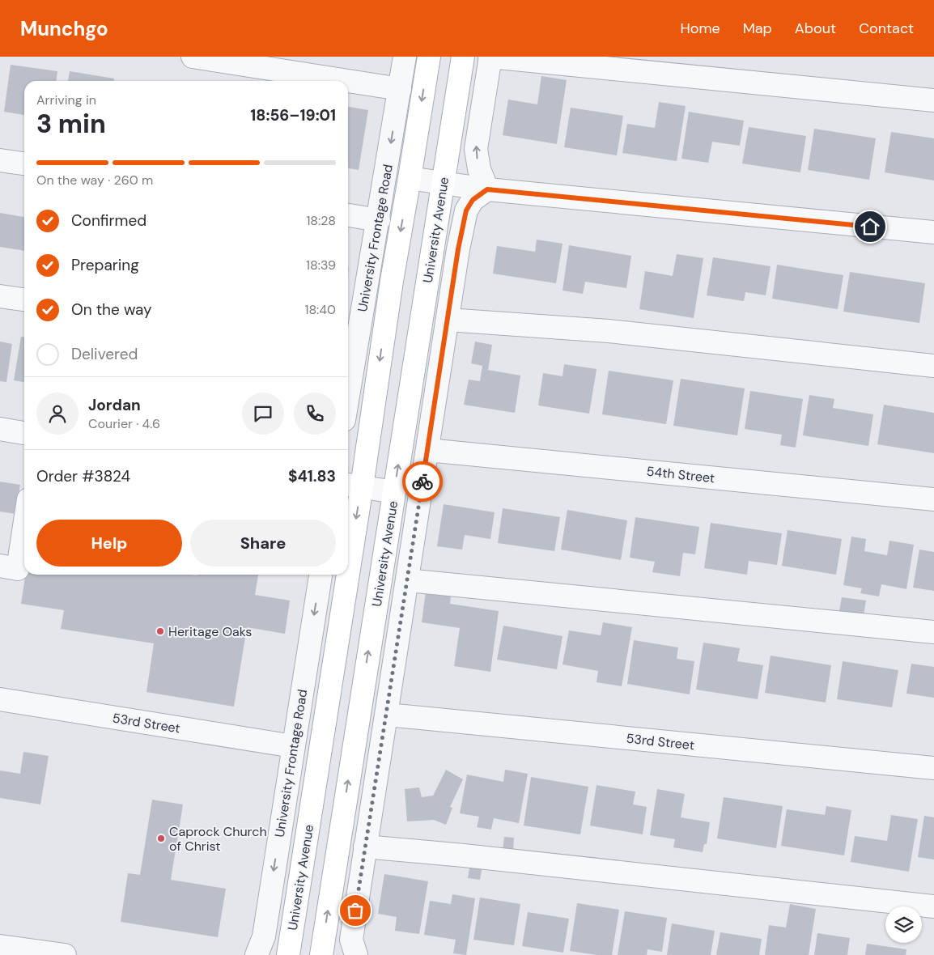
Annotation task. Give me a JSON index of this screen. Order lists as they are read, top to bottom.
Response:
{
  "streets": {
    "main road": ["University Avenue"],
    "street": ["University Frontage Road", "54th Street", "53rd Street"]
  },
  "crossings": [
    ["University Frontage Road", "53rd Street"]
  ],
  "places": ["Heritage Oaks", "Caprock Church of Christ"],
  "page": {
    "header": "Munchgo",
    "nav": [
      "Home",
      "Map",
      "About",
      "Contact"
    ],
    "heading": ["3 min", "Arriving in", "18:56–19:01"],
    "panel": [
      "Jordan",
      "Courier · 4.6",
      "Order #3824",
      "$41.83"
    ],
    "bar": "On the way · 260 m",
    "list": [
      ["Confirmed", "18:28"],
      ["Preparing", "18:39"],
      ["On the way", "18:40"],
      "Delivered"
    ],
    "buttons": ["Help", "Share"]
  }
}
